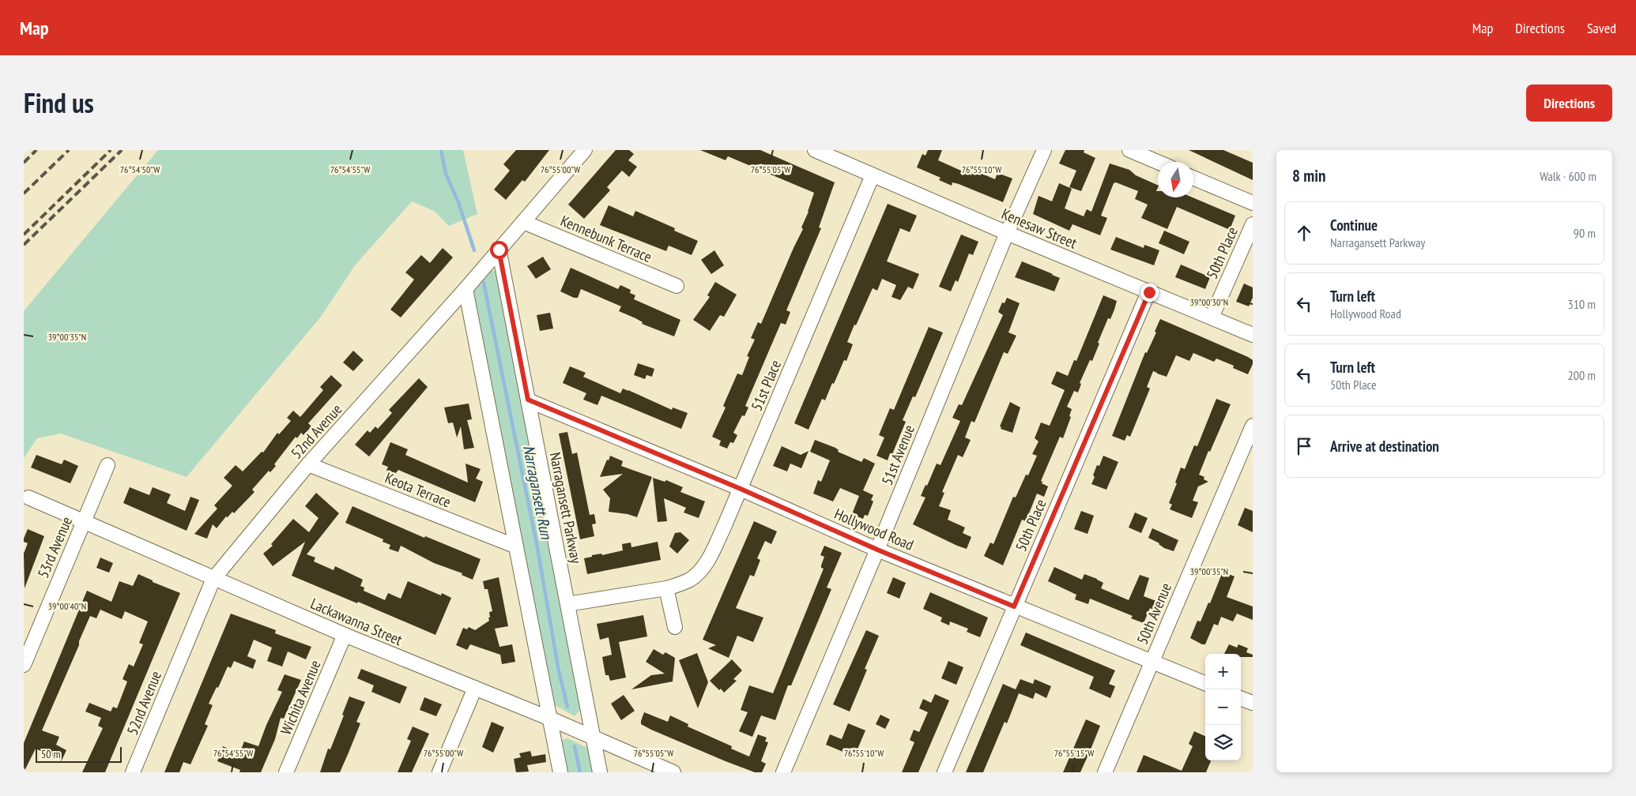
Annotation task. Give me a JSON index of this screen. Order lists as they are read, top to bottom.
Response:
{
  "streets": {
    "street": [
      "Kenesaw Street",
      "Kennebunk Terrace",
      "50th Place",
      "51st Place",
      "52nd Avenue",
      "51st Avenue",
      "Keota Terrace",
      "Narragansett Parkway",
      "Hollywood Road",
      "53rd Avenue",
      "50th Avenue",
      "Lackawanna Street",
      "Wichita Avenue"
    ]
  },
  "crossings": [
    ["Kenesaw Street", "50th Place"],
    ["Kenesaw Street", "51st Place"],
    ["Kenesaw Street", "51st Avenue"],
    ["Kennebunk Terrace", "52nd Avenue"],
    ["50th Place", "Hollywood Road"],
    ["51st Place", "Narragansett Parkway"],
    ["51st Place", "Hollywood Road"],
    ["52nd Avenue", "Keota Terrace"],
    ["52nd Avenue", "Narragansett Parkway"],
    ["52nd Avenue", "Lackawanna Street"],
    ["51st Avenue", "Hollywood Road"],
    ["Narragansett Parkway", "Hollywood Road"],
    ["Narragansett Parkway", "Lackawanna Street"],
    ["Hollywood Road", "50th Avenue"],
    ["53rd Avenue", "Lackawanna Street"],
    ["Lackawanna Street", "Wichita Avenue"]
  ],
  "water": ["Narragansett Run"],
  "scale_bar": "50 m",
  "north": "bottom",
  "page": {
    "header": "Map",
    "nav": ["Map", "Directions", "Saved"],
    "title": "Find us",
    "buttons": "Directions",
    "heading": ["8 min", "Walk · 600 m"],
    "list": [
      ["Continue", "Narragansett Parkway", "90 m"],
      ["Turn left", "Hollywood Road", "310 m"],
      ["Turn left", "50th Place", "200 m"],
      "Arrive at destination"
    ],
    "map_buttons": ["+", "−"],
    "scale": "50 m"
  },
  "coordinates": [
    "76°54'55\"W",
    "76°55'00\"W",
    "76°55'05\"W",
    "76°55'10\"W",
    "76°54'50\"W",
    "39°00'30\"N",
    "39°00'35\"N",
    "39°00'40\"N",
    "76°55'15\"W"
  ]
}
